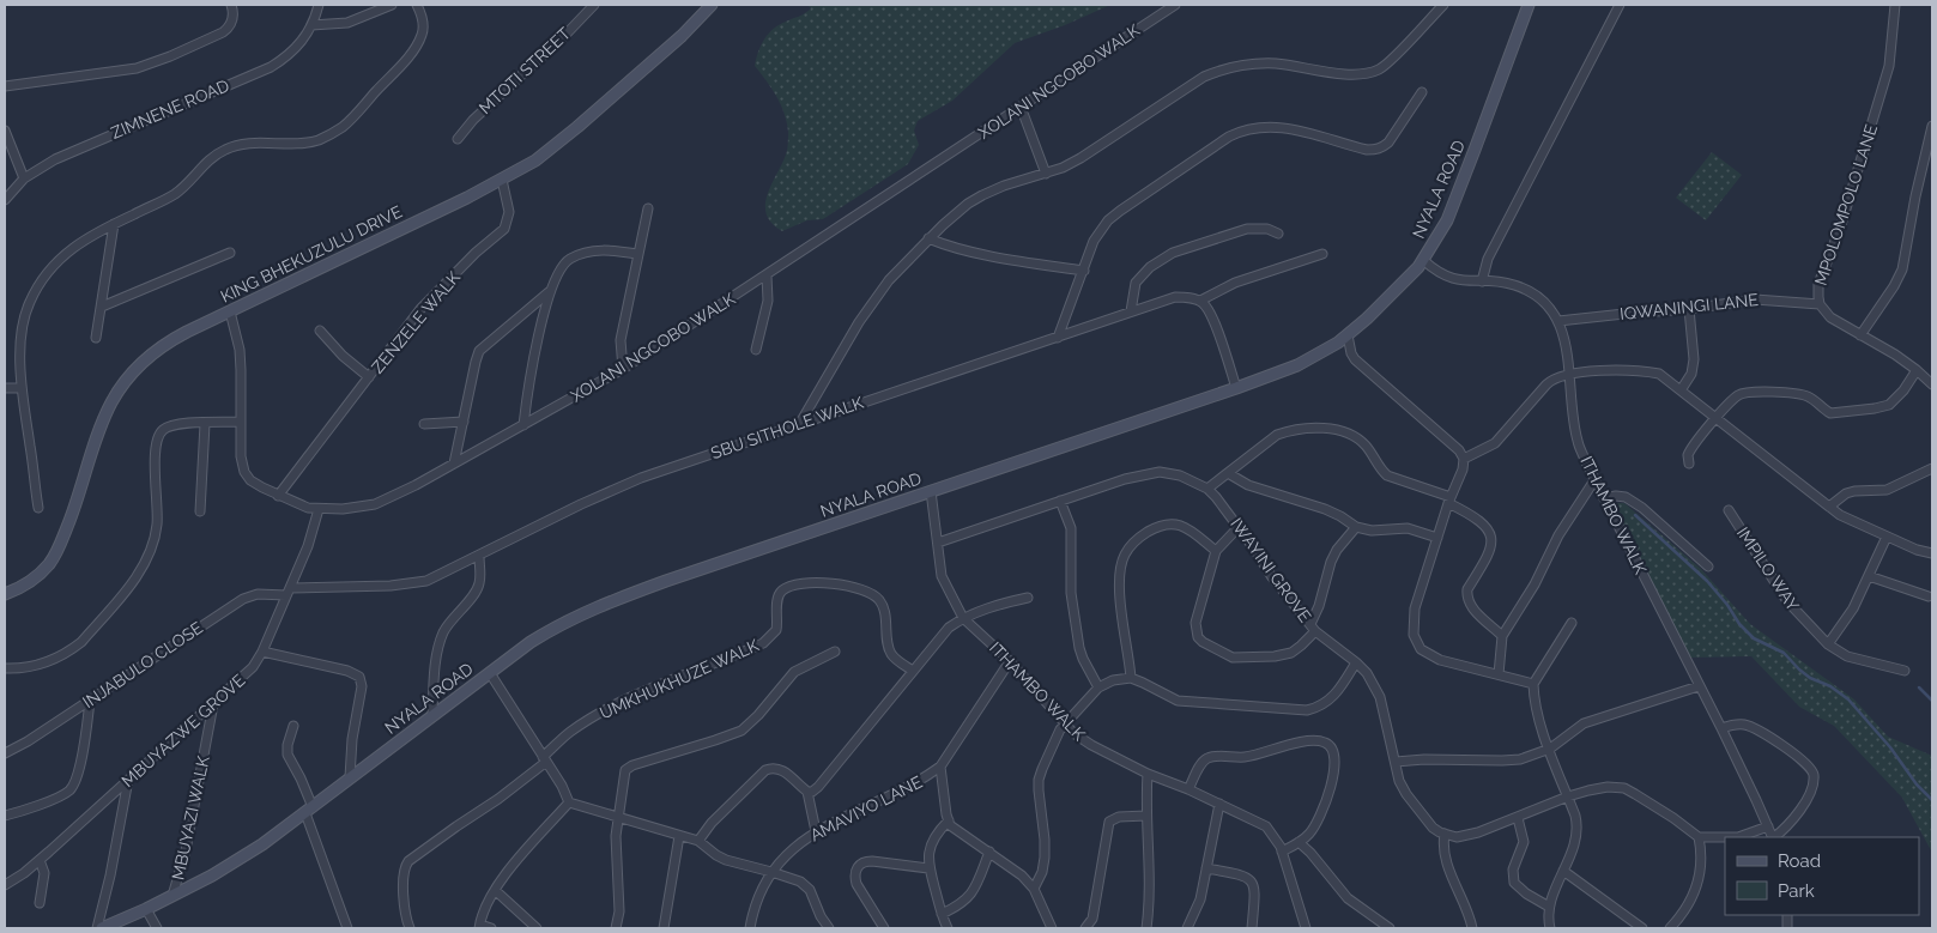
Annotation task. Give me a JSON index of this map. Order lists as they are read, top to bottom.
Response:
{
  "streets": {
    "street": [
      "MTOTI STREET",
      "XOLANI NGCOBO WALK",
      "ZIMNENE ROAD",
      "NYALA ROAD",
      "MPOLOMPOLO LANE",
      "KING BHEKUZULU DRIVE",
      "IQWANINGI LANE",
      "ZENZELE WALK",
      "SBU SITHOLE WALK",
      "ITHAMBO WALK",
      "IMPILO WAY",
      "IWAYINI GROVE",
      "INJABULO CLOSE",
      "UMKHUKHUZE WALK",
      "MBUYAZWE GROVE",
      "AMAVIYO LANE",
      "MBUYAZI WALK"
    ]
  },
  "crossings": [
    ["XOLANI NGCOBO WALK", "KING BHEKUZULU DRIVE"],
    ["XOLANI NGCOBO WALK", "ZENZELE WALK"],
    ["XOLANI NGCOBO WALK", "MBUYAZWE GROVE"],
    ["NYALA ROAD", "ITHAMBO WALK"],
    ["NYALA ROAD", "MBUYAZI WALK"],
    ["MPOLOMPOLO LANE", "IQWANINGI LANE"],
    ["KING BHEKUZULU DRIVE", "ZENZELE WALK"],
    ["IQWANINGI LANE", "ITHAMBO WALK"],
    ["SBU SITHOLE WALK", "INJABULO CLOSE"],
    ["SBU SITHOLE WALK", "MBUYAZWE GROVE"],
    ["ITHAMBO WALK", "IWAYINI GROVE"],
    ["ITHAMBO WALK", "AMAVIYO LANE"],
    ["INJABULO CLOSE", "MBUYAZWE GROVE"],
    ["MBUYAZWE GROVE", "MBUYAZI WALK"]
  ],
  "legend": ["Road", "Park"]
}
